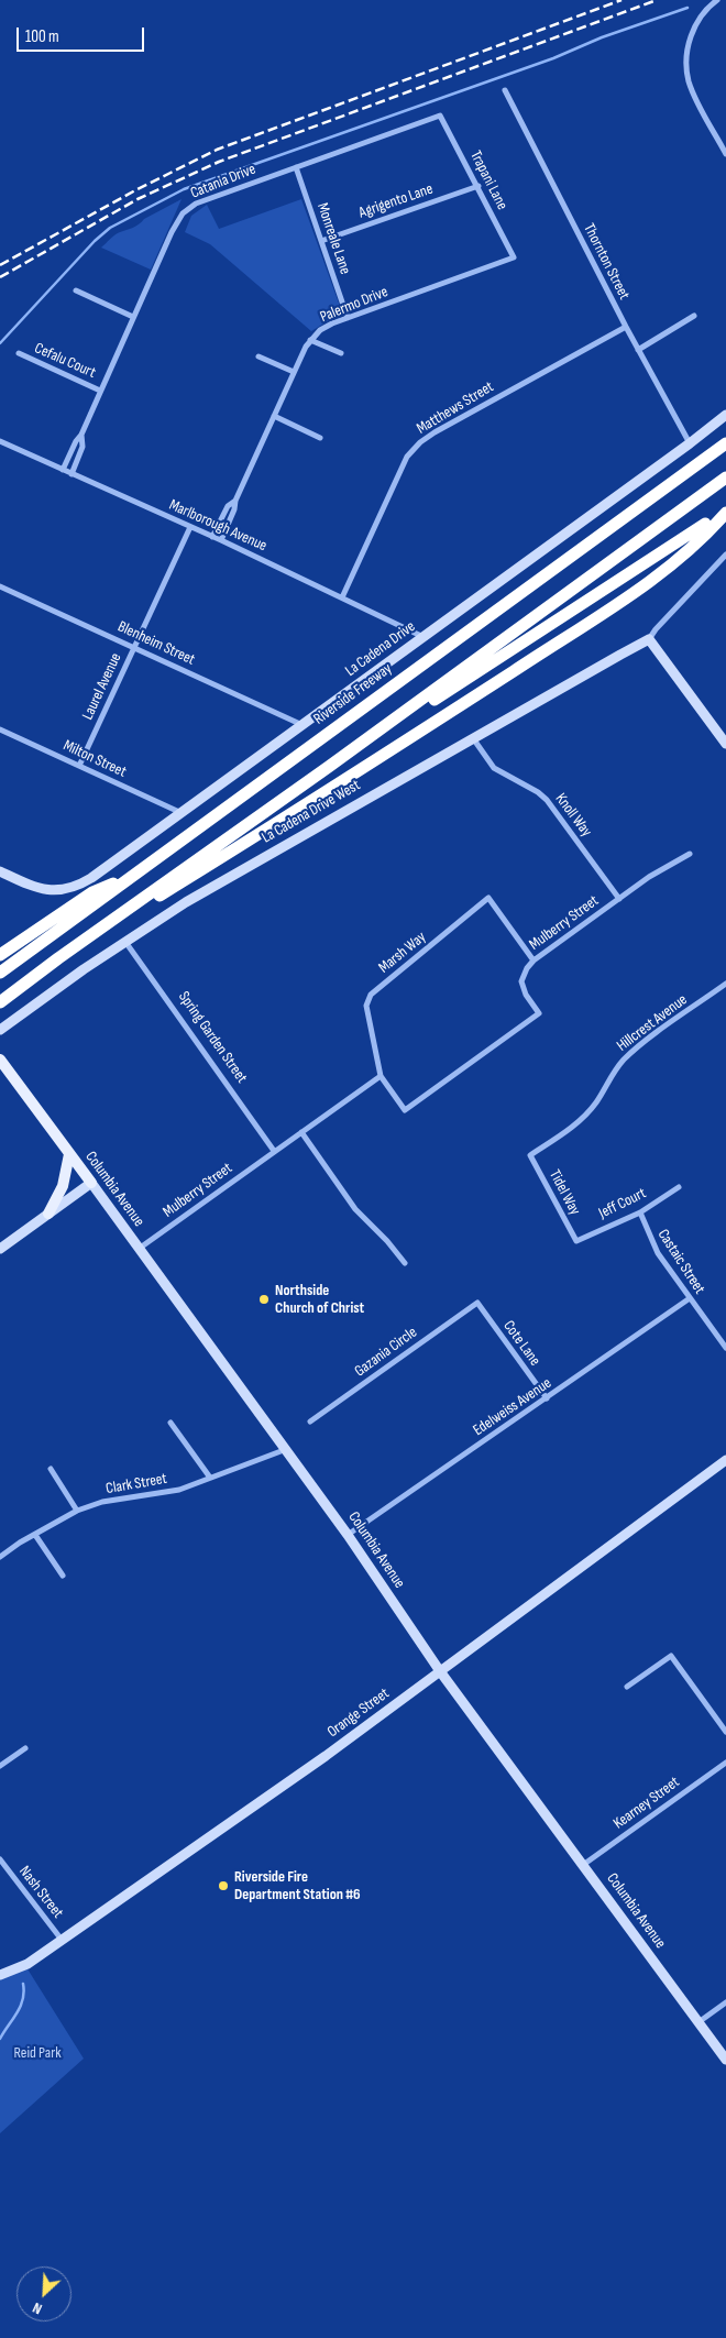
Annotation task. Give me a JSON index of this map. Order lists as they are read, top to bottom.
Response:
{
  "streets": {
    "highway": ["Riverside Freeway"],
    "main road": ["Columbia Avenue"],
    "street": [
      "Trapani Lane",
      "Catania Drive",
      "Agrigento Lane",
      "Monreale Lane",
      "Thornton Street",
      "Palermo Drive",
      "Cefalu Court",
      "Matthews Street",
      "Marlborough Avenue",
      "Blenheim Street",
      "La Cadena Drive",
      "Laurel Avenue",
      "Milton Street",
      "La Cadena Drive West",
      "Knoll Way",
      "Mulberry Street",
      "Marsh Way",
      "Hillcrest Avenue",
      "Spring Garden Street",
      "Tidel Way",
      "Jeff Court",
      "Castaic Street",
      "Cote Lane",
      "Gazania Circle",
      "Edelweiss Avenue",
      "Clark Street",
      "Orange Street",
      "Kearney Street",
      "Nash Street"
    ]
  },
  "crossings": [
    ["Trapani Lane", "Catania Drive"],
    ["Trapani Lane", "Agrigento Lane"],
    ["Trapani Lane", "Palermo Drive"],
    ["Catania Drive", "Monreale Lane"],
    ["Catania Drive", "Cefalu Court"],
    ["Catania Drive", "Marlborough Avenue"],
    ["Agrigento Lane", "Monreale Lane"],
    ["Monreale Lane", "Palermo Drive"],
    ["Thornton Street", "Matthews Street"],
    ["Thornton Street", "La Cadena Drive"],
    ["Palermo Drive", "Marlborough Avenue"],
    ["Matthews Street", "Marlborough Avenue"],
    ["Marlborough Avenue", "La Cadena Drive"],
    ["Marlborough Avenue", "Laurel Avenue"],
    ["Blenheim Street", "La Cadena Drive"],
    ["Blenheim Street", "Laurel Avenue"],
    ["La Cadena Drive", "Milton Street"],
    ["Laurel Avenue", "Milton Street"],
    ["La Cadena Drive West", "Knoll Way"],
    ["La Cadena Drive West", "Spring Garden Street"],
    ["Knoll Way", "Mulberry Street"],
    ["Mulberry Street", "Marsh Way"],
    ["Mulberry Street", "Spring Garden Street"],
    ["Mulberry Street", "Columbia Avenue"],
    ["Hillcrest Avenue", "Tidel Way"],
    ["Columbia Avenue", "Edelweiss Avenue"],
    ["Columbia Avenue", "Clark Street"],
    ["Columbia Avenue", "Orange Street"],
    ["Columbia Avenue", "Kearney Street"],
    ["Tidel Way", "Jeff Court"],
    ["Jeff Court", "Castaic Street"],
    ["Castaic Street", "Edelweiss Avenue"],
    ["Cote Lane", "Gazania Circle"],
    ["Cote Lane", "Edelweiss Avenue"],
    ["Orange Street", "Nash Street"]
  ],
  "parks": ["Reid Park"],
  "places": ["Northside Church of Christ", "Riverside Fire Department Station #6"],
  "scale_bar": "100 m",
  "north": "bottom left"
}
